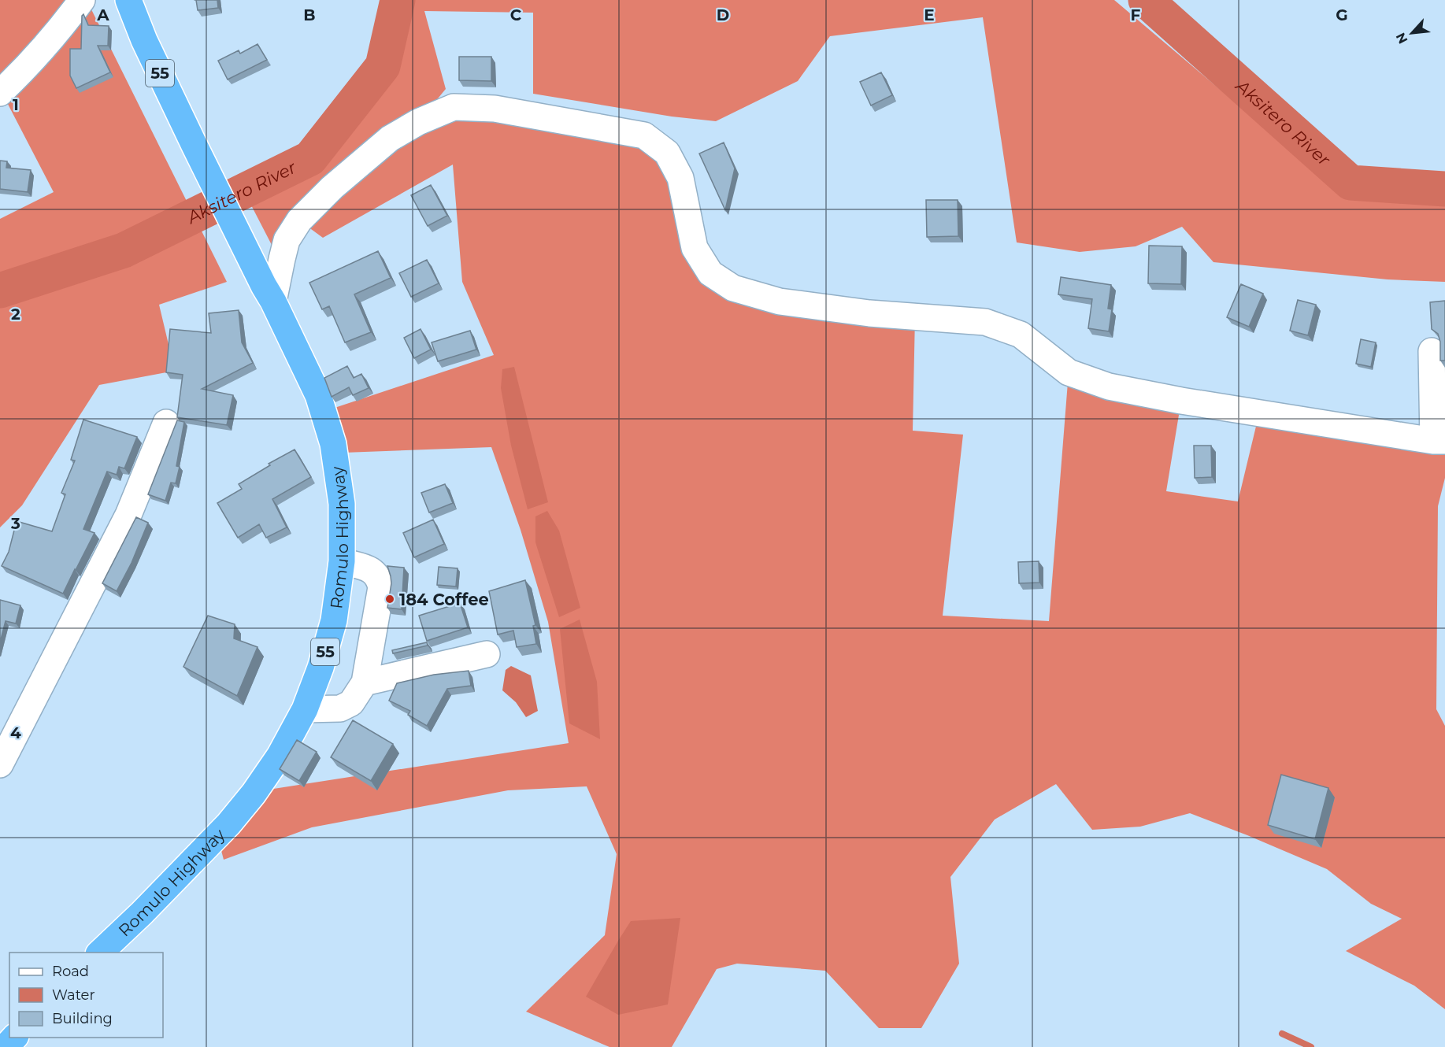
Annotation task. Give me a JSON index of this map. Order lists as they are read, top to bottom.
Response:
{
  "streets": {
    "highway": ["55", "Romulo Highway"]
  },
  "water": ["Aksitero River"],
  "places": ["184 Coffee"],
  "legend": ["Road", "Water", "Building"],
  "north": "bottom left",
  "grid": {
    "columns": [
      "A",
      "B",
      "C",
      "D",
      "E",
      "F",
      "G"
    ],
    "rows": [
      "1",
      "2",
      "3",
      "4"
    ]
  }
}
